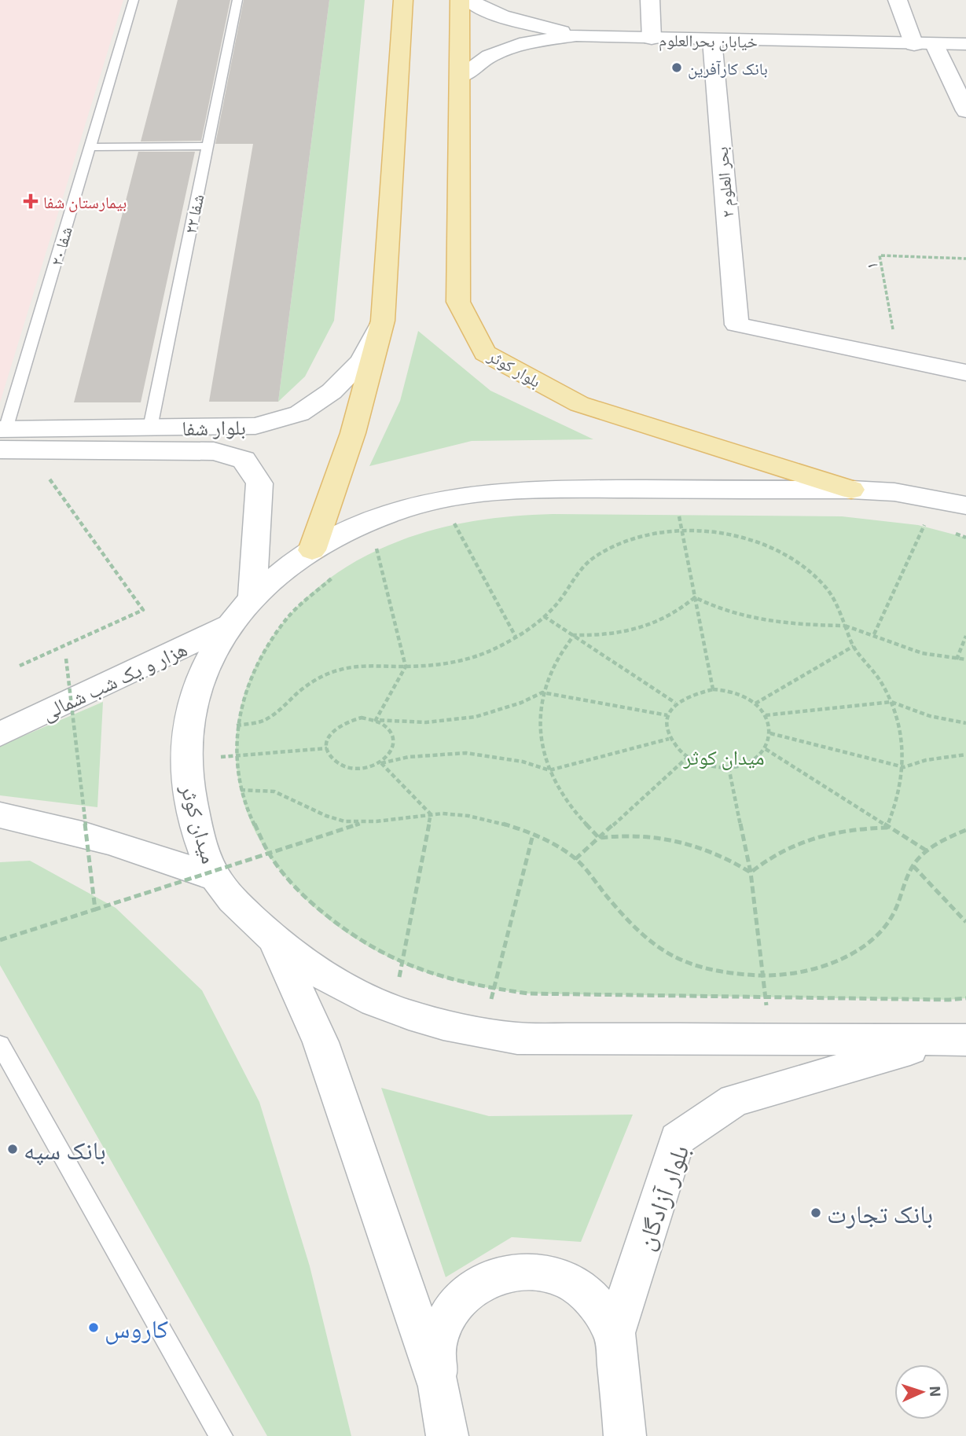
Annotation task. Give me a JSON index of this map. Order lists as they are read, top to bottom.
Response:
{
  "streets": {
    "main road": ["بلوار کوثر"],
    "street": [
      "خیابان بحرالعلوم",
      "بحر العلوم ۲",
      "بلوار شفا",
      "هزار و یک شب شمالی",
      "میدان کوثر",
      "بلوار آزادگان"
    ],
    "lane": ["شفا ۲۲", "شفا ۲۰"],
    "path": ["۱"]
  },
  "crossings": [
    ["خیابان بحرالعلوم", "بحر العلوم ۲"],
    ["خیابان بحرالعلوم", "بلوار کوثر"],
    ["بحر العلوم ۲", "۱"],
    ["شفا ۲۲", "بلوار شفا"],
    ["شفا ۲۰", "بلوار شفا"],
    ["بلوار کوثر", "میدان کوثر"],
    ["بلوار شفا", "میدان کوثر"],
    ["هزار و یک شب شمالی", "میدان کوثر"],
    ["میدان کوثر", "بلوار آزادگان"]
  ],
  "parks": ["میدان کوثر"],
  "places": {
    "other": [
      "بانک کارآفرین",
      "بانک سپه",
      "بانک تجارت",
      "کاروس"
    ],
    "health": ["بیمارستان شفا"]
  },
  "north": "right"
}
